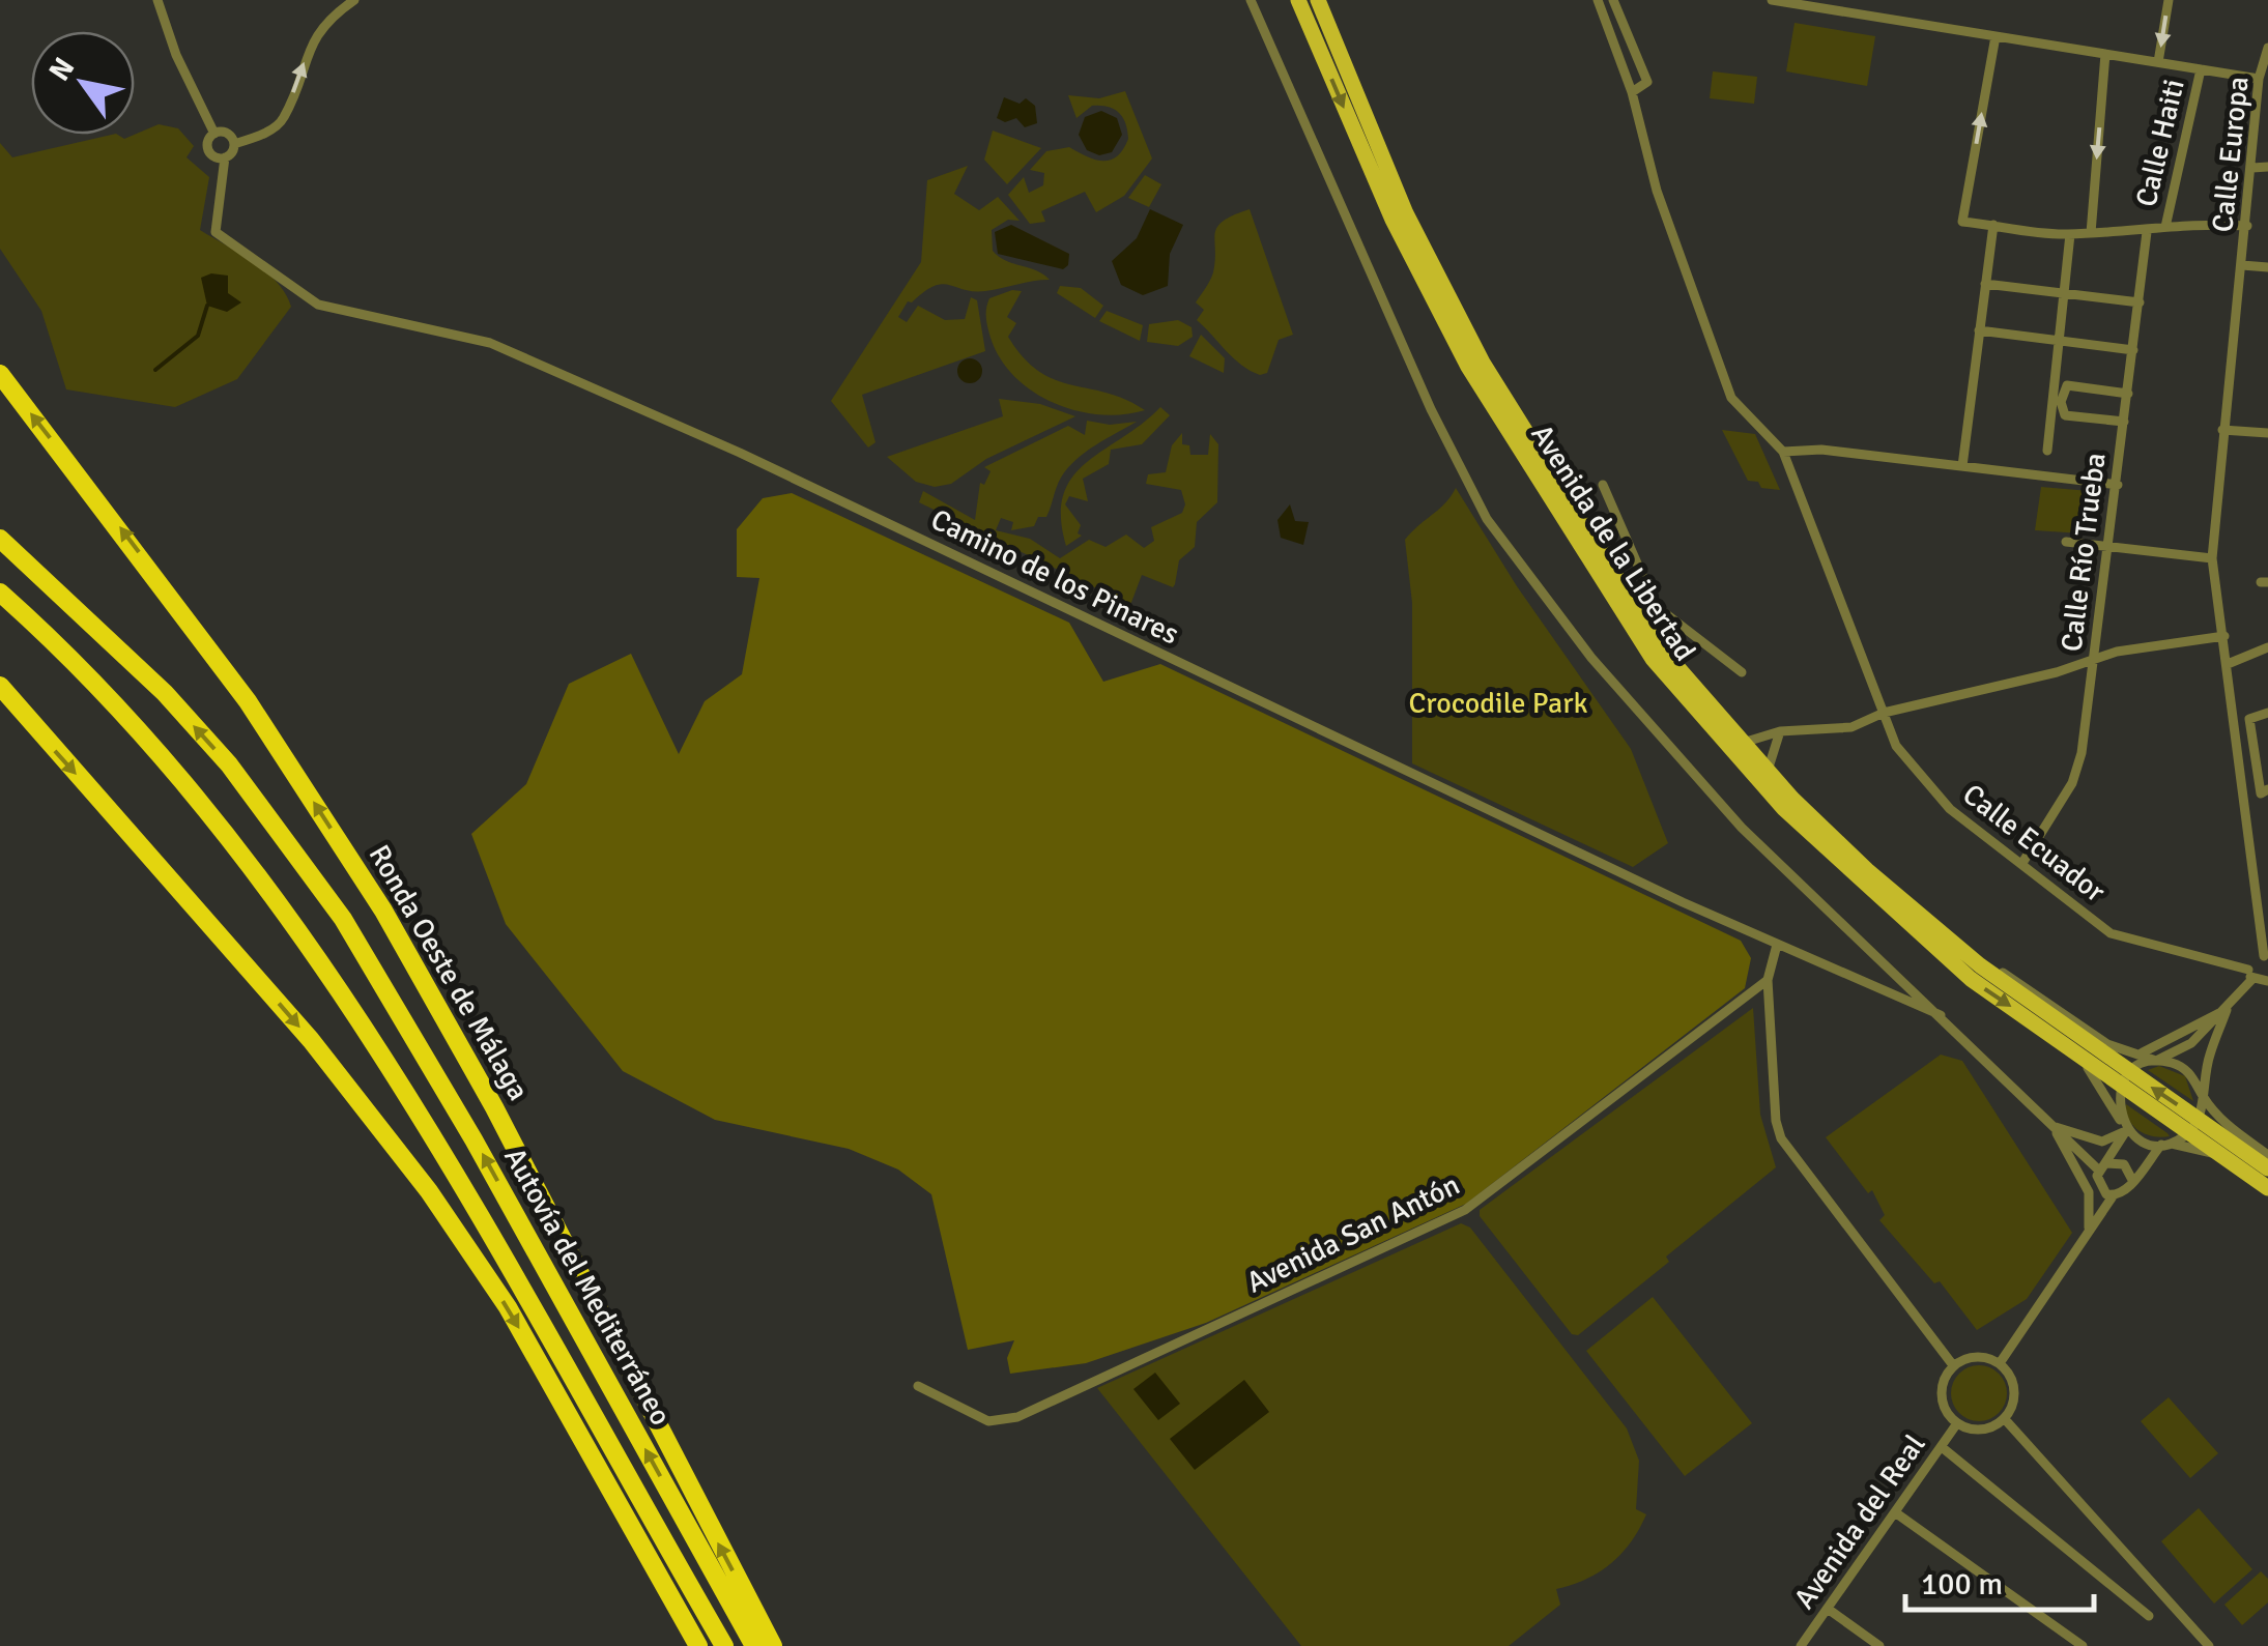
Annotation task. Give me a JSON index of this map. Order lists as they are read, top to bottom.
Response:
{
  "streets": {
    "highway": ["Ronda Oeste de Málaga", "Autovía del Mediterráneo"],
    "main road": ["Avenida de la Libertad"],
    "street": [
      "Calle Haiti",
      "Calle Europa",
      "Calle Río Trueba",
      "Camino de los Pinares",
      "Calle Ecuador",
      "Avenida San Antón",
      "Avenida del Real"
    ]
  },
  "crossings": [
    ["Calle Río Trueba", "Calle Ecuador"]
  ],
  "parks": ["Crocodile Park"],
  "scale_bar": "100 m",
  "north": "top left"
}
